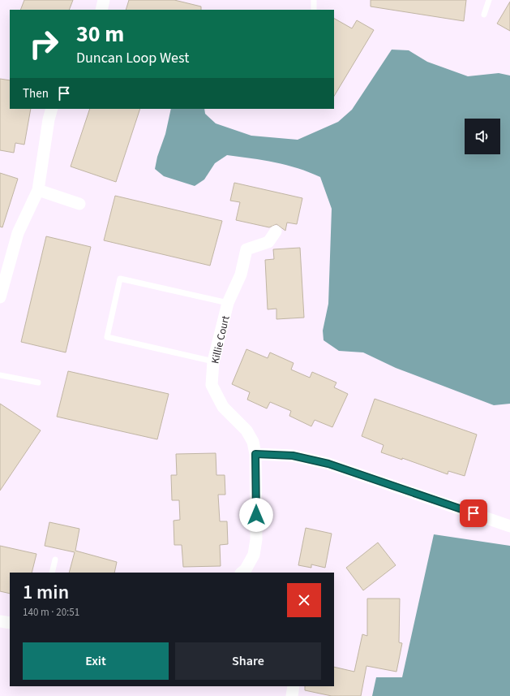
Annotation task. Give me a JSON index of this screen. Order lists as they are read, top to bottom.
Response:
{
  "streets": {
    "street": ["Killie Court"]
  },
  "page": {
    "turn": ["30 m", "Duncan Loop West"],
    "then": "Then",
    "heading": ["1 min", "140 m · 20:51"],
    "buttons": ["Exit", "Share"]
  }
}
